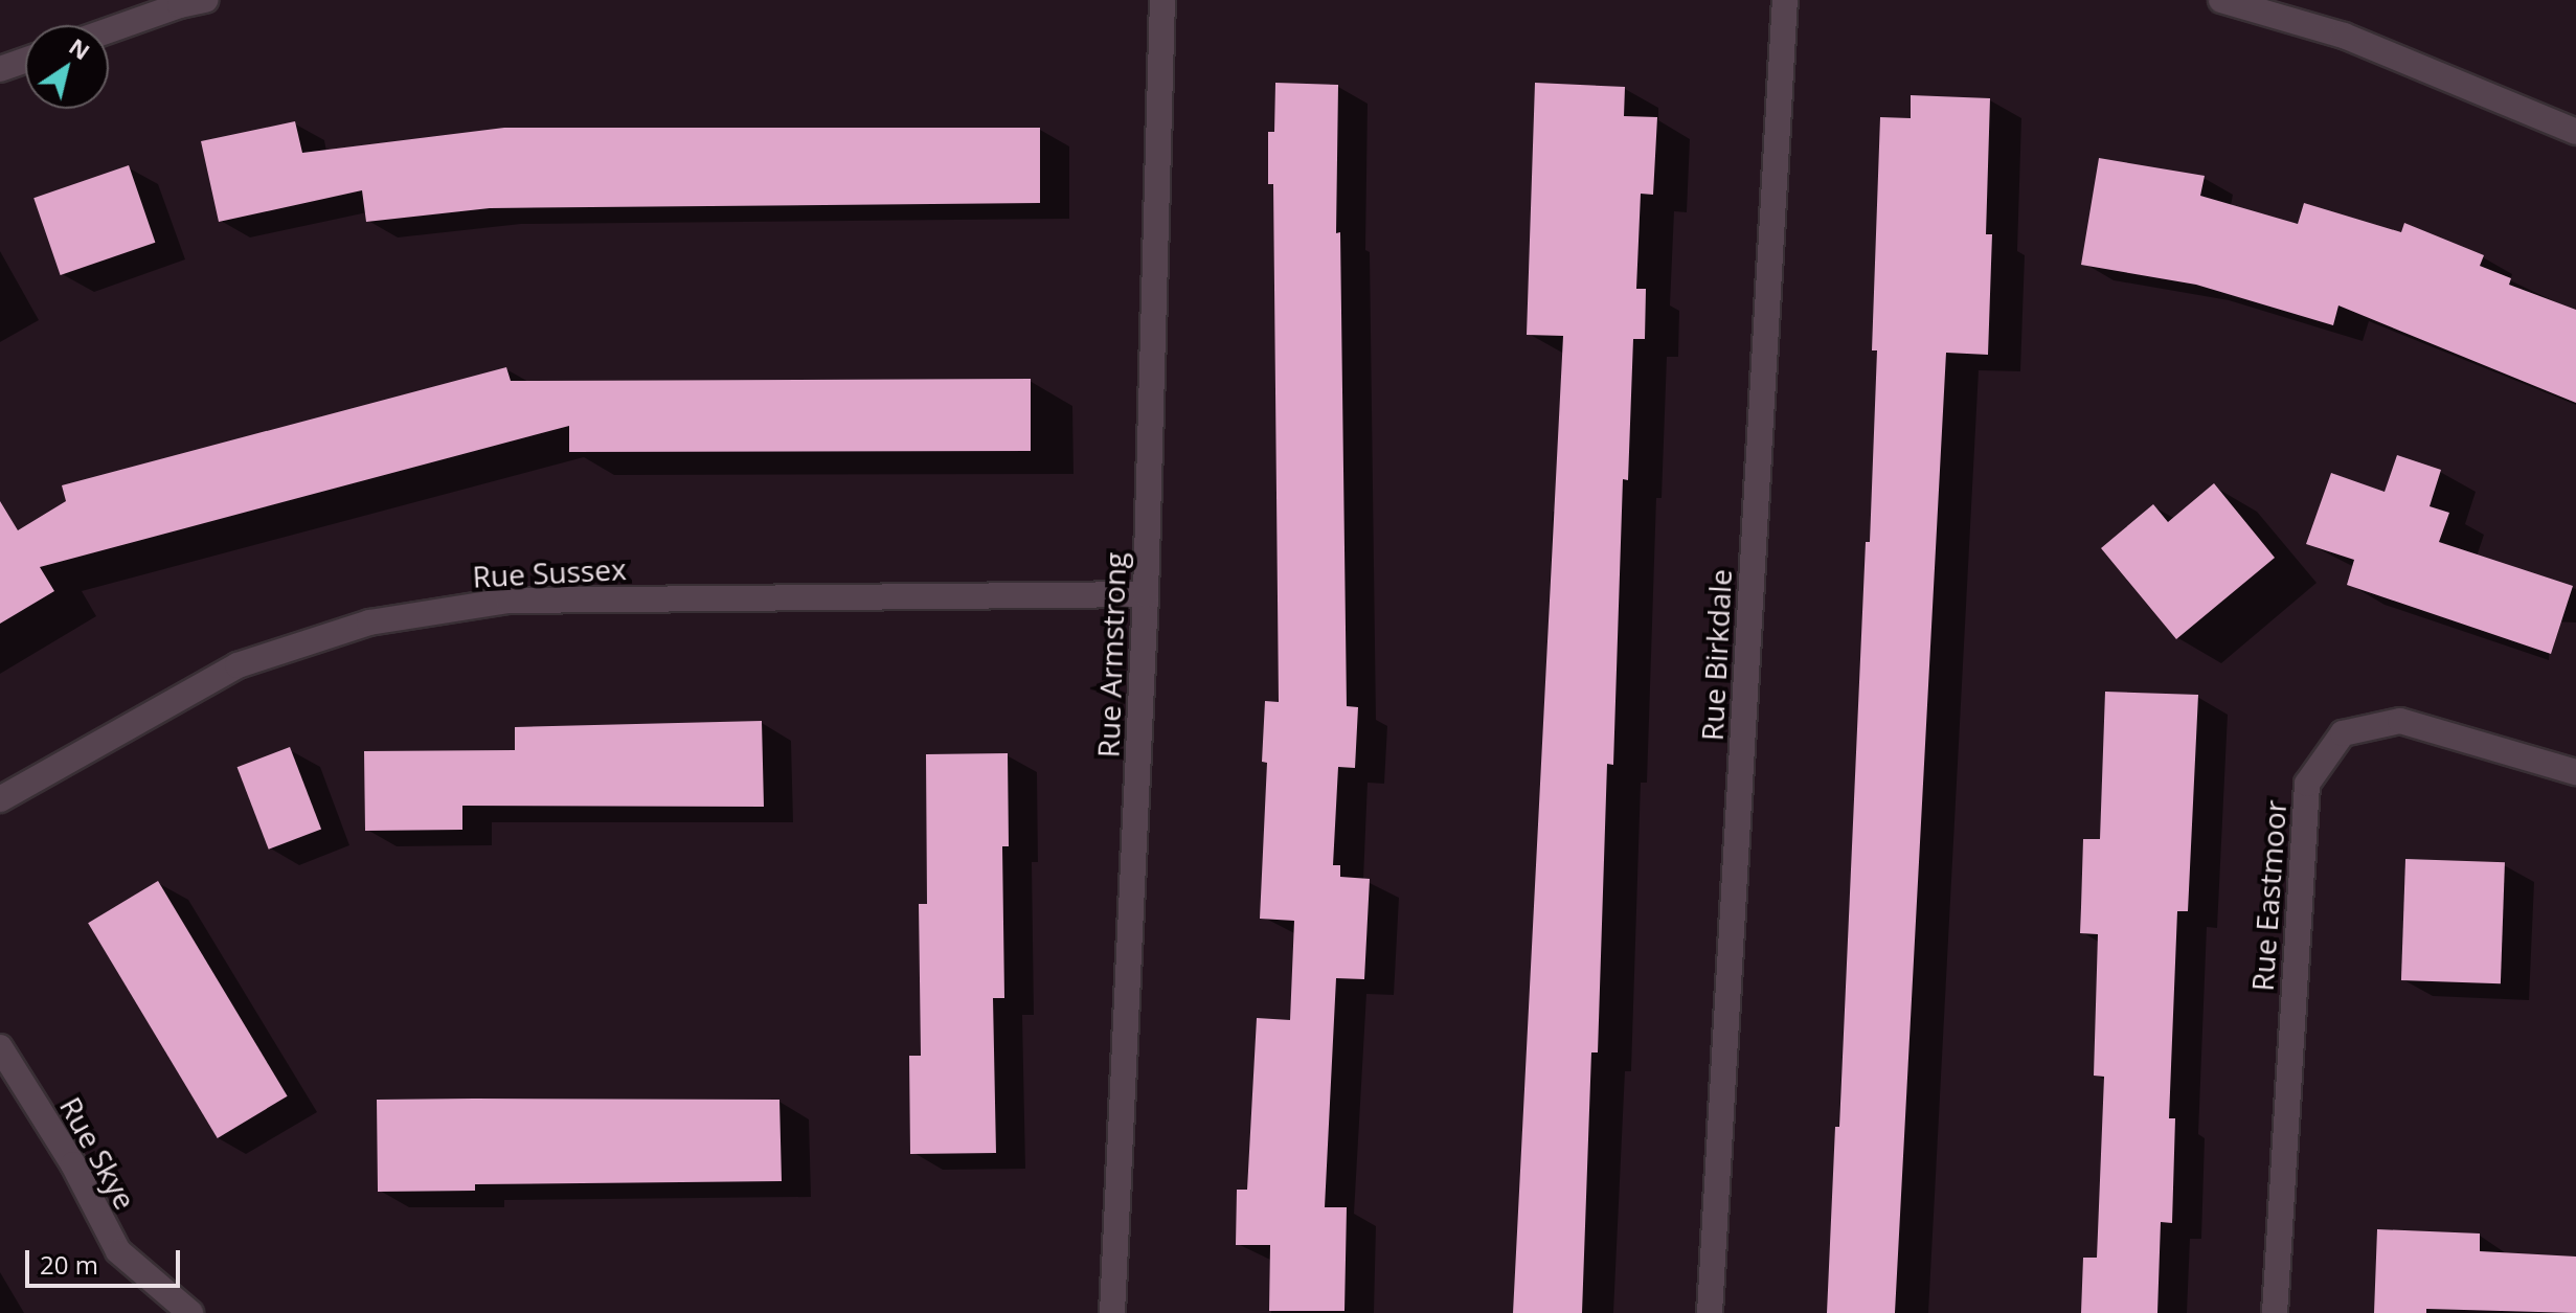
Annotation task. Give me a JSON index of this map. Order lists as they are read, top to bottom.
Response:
{
  "streets": {
    "street": [
      "Rue Sussex",
      "Rue Armstrong",
      "Rue Birkdale",
      "Rue Eastmoor",
      "Rue Skye"
    ]
  },
  "crossings": [
    ["Rue Sussex", "Rue Armstrong"]
  ],
  "scale_bar": "20 m",
  "north": "top right"
}
